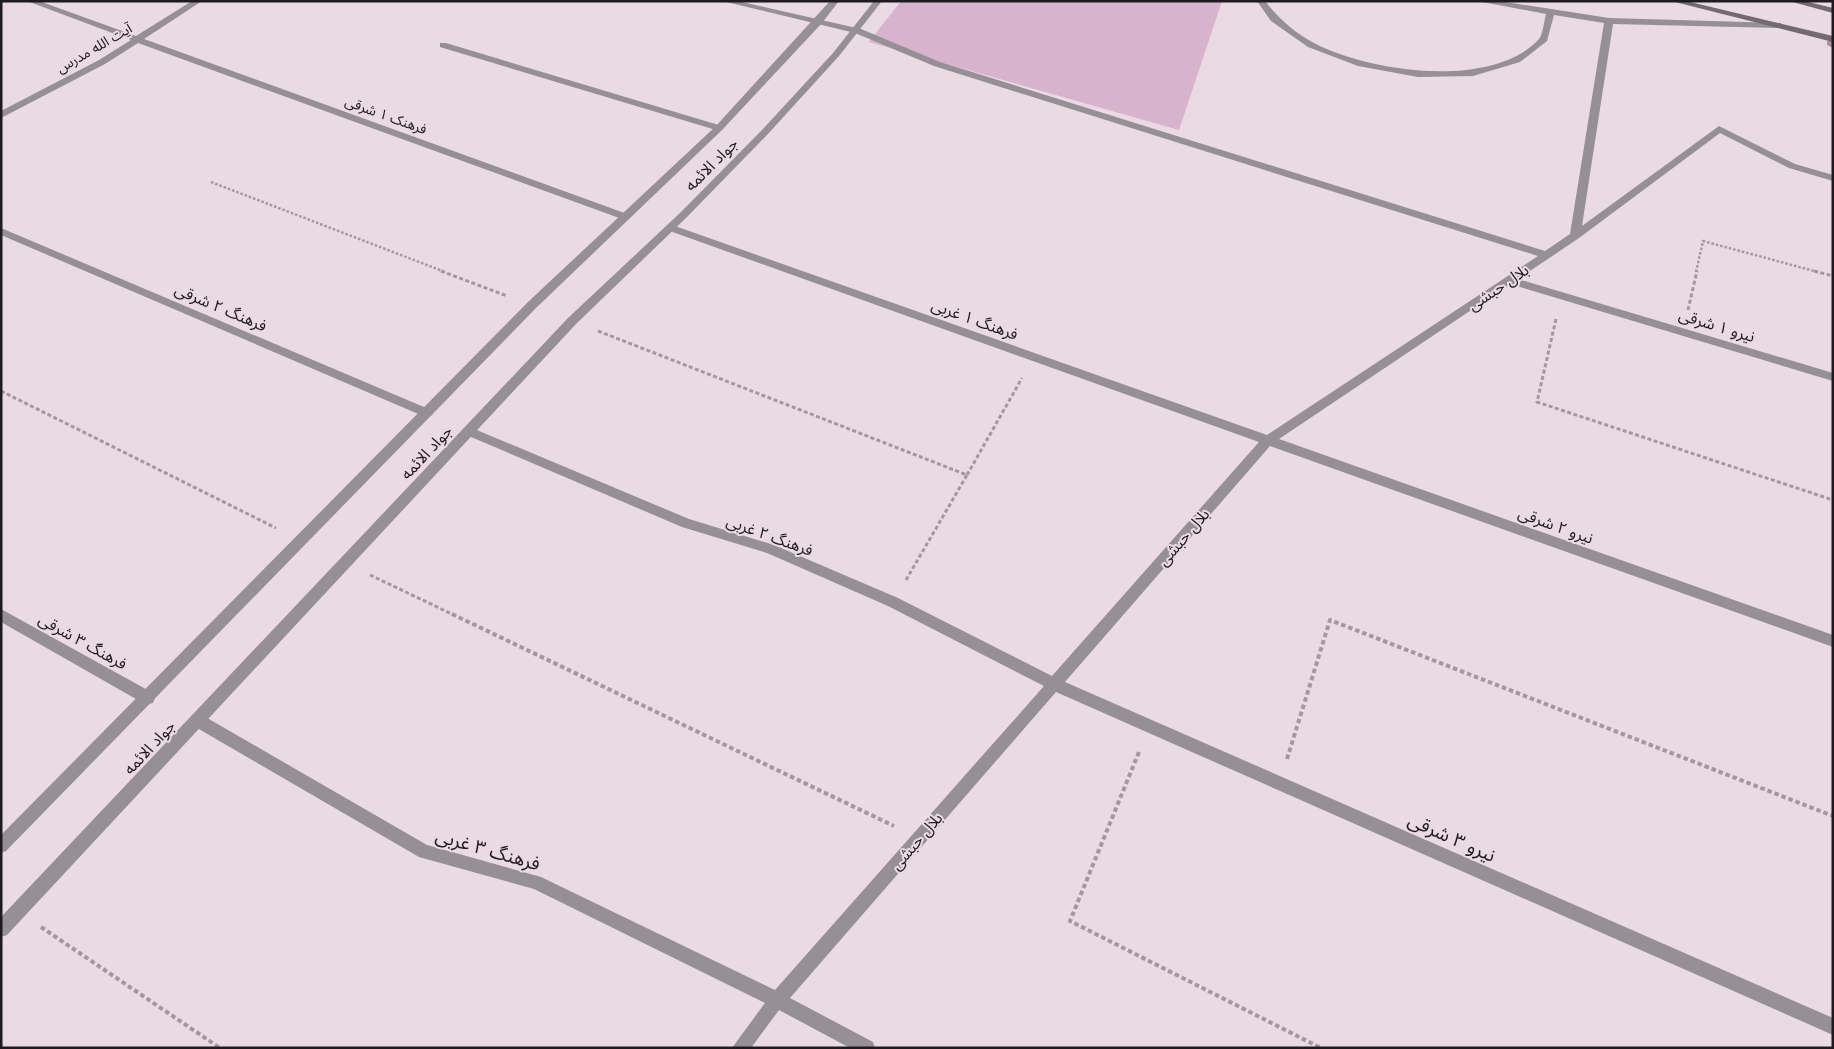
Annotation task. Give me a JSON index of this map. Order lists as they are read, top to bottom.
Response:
{
  "streets": {
    "street": [
      "آیت الله مدرس",
      "فرهنک ۱ شرقی",
      "جواد الائمه",
      "بلال حبشی",
      "فرهنگ ۲ شرقی",
      "فرهنگ ۱ غربی",
      "نیرو ۱ شرقی",
      "نیرو ۲ شرقی",
      "فرهنگ ۲ غربی",
      "فرهنگ ۳ شرقی",
      "نیرو ۳ شرقی",
      "فرهنگ ۳ غربی"
    ]
  },
  "crossings": [
    ["آیت الله مدرس", "فرهنک ۱ شرقی"],
    ["فرهنک ۱ شرقی", "جواد الائمه"],
    ["جواد الائمه", "فرهنگ ۲ شرقی"],
    ["جواد الائمه", "فرهنگ ۱ غربی"],
    ["جواد الائمه", "فرهنگ ۲ غربی"],
    ["جواد الائمه", "فرهنگ ۳ شرقی"],
    ["جواد الائمه", "فرهنگ ۳ غربی"],
    ["بلال حبشی", "فرهنگ ۱ غربی"],
    ["بلال حبشی", "نیرو ۱ شرقی"],
    ["بلال حبشی", "نیرو ۲ شرقی"],
    ["بلال حبشی", "فرهنگ ۲ غربی"],
    ["بلال حبشی", "نیرو ۳ شرقی"],
    ["بلال حبشی", "فرهنگ ۳ غربی"],
    ["فرهنگ ۱ غربی", "نیرو ۲ شرقی"],
    ["فرهنگ ۲ غربی", "نیرو ۳ شرقی"]
  ]
}
